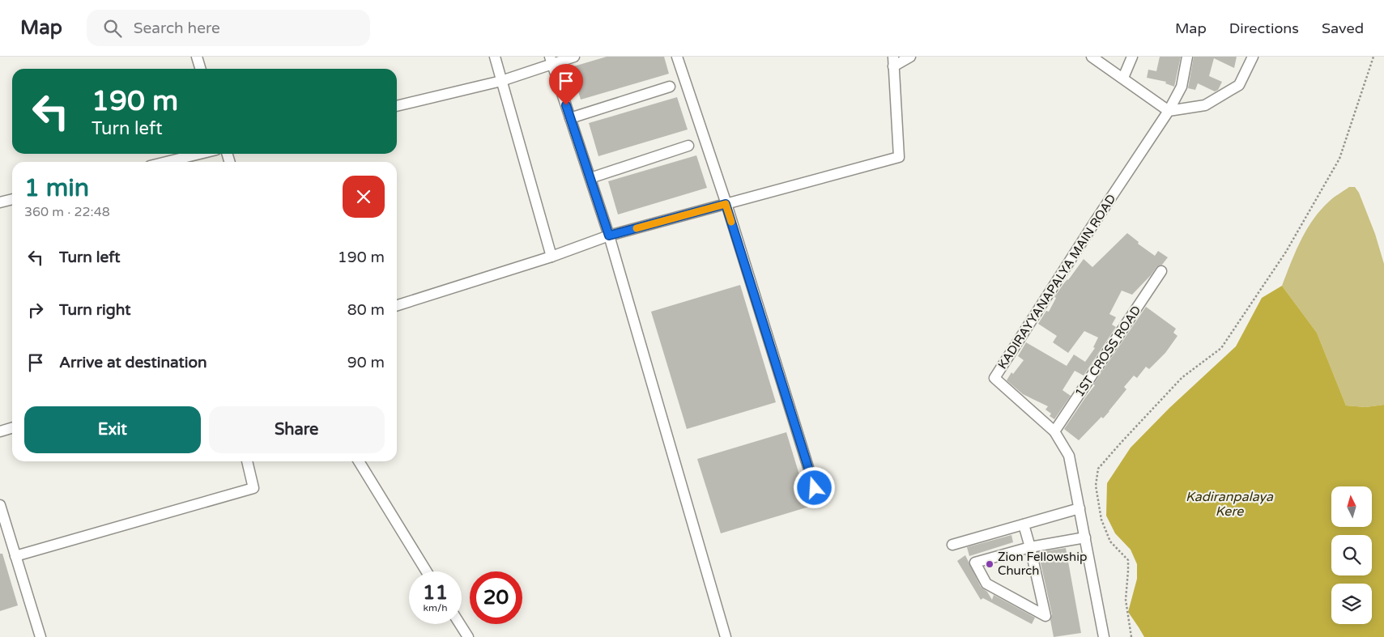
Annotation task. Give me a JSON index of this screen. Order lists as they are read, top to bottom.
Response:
{
  "streets": {
    "street": ["KADIRAYYANAPALYA MAIN ROAD", "1ST CROSS ROAD"]
  },
  "crossings": [
    ["KADIRAYYANAPALYA MAIN ROAD", "1ST CROSS ROAD"]
  ],
  "water": ["Kadiranpalaya Kere"],
  "places": ["Zion Fellowship Church"],
  "north": "top",
  "page": {
    "header": "Map",
    "search": "Search here",
    "nav": ["Map", "Directions", "Saved"],
    "turn": ["190 m", "Turn left"],
    "heading": ["1 min", "360 m · 22:48"],
    "list": [
      {
        "name": "Turn left",
        "value": "190 m"
      },
      {
        "name": "Turn right",
        "value": "80 m"
      },
      {
        "name": "Arrive at destination",
        "value": "90 m"
      }
    ],
    "buttons": ["Exit", "Share"],
    "speed": "11 km/h",
    "limit": "20"
  }
}
